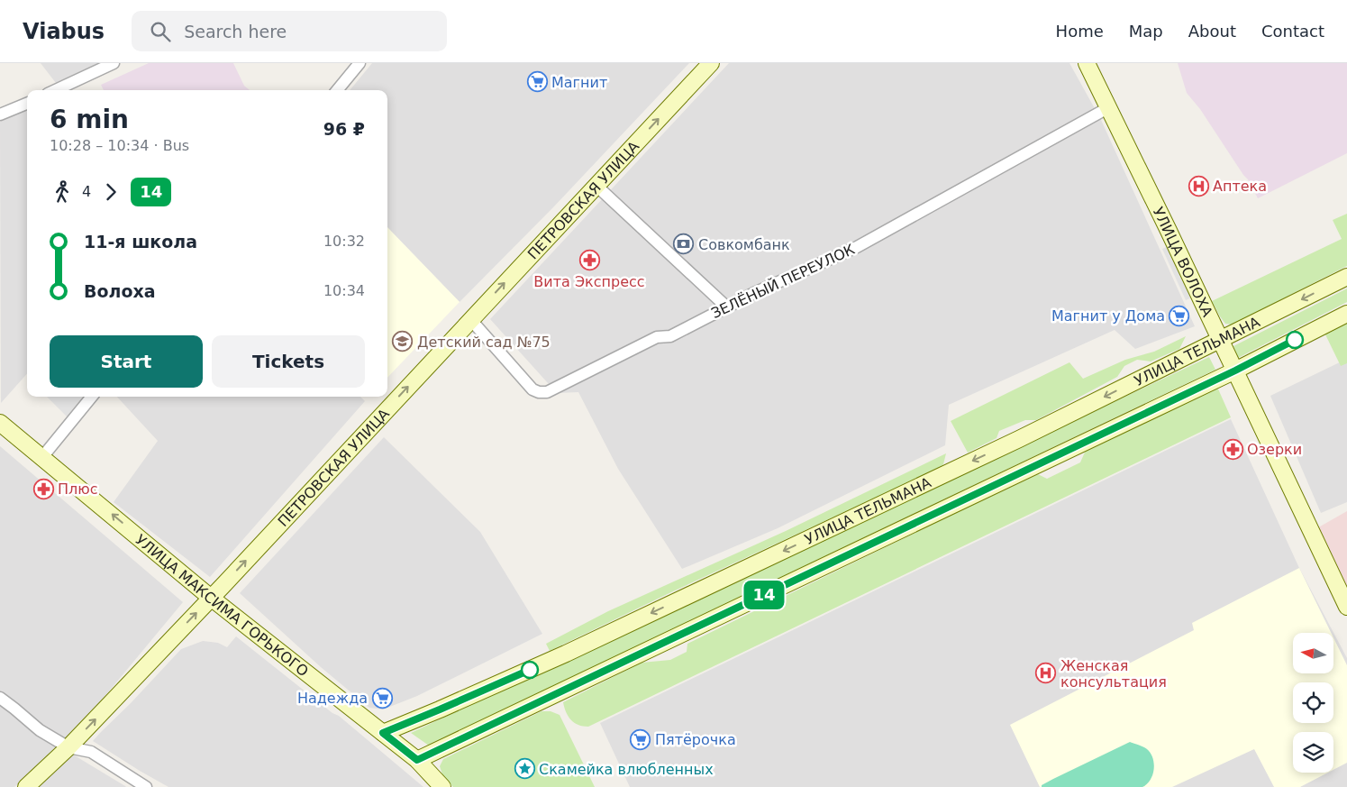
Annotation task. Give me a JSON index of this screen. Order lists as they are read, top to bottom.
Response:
{
  "streets": {
    "main road": [
      "ПЕТРОВСКАЯ УЛИЦА",
      "УЛИЦА ВОЛОХА",
      "УЛИЦА ТЕЛЬМАНА",
      "УЛИЦА МАКСИМА ГОРЬКОГО"
    ],
    "street": ["ЗЕЛЁНЫЙ ПЕРЕУЛОК"]
  },
  "crossings": [
    ["ПЕТРОВСКАЯ УЛИЦА", "ЗЕЛЁНЫЙ ПЕРЕУЛОК"],
    ["ПЕТРОВСКАЯ УЛИЦА", "УЛИЦА МАКСИМА ГОРЬКОГО"],
    ["УЛИЦА ВОЛОХА", "ЗЕЛЁНЫЙ ПЕРЕУЛОК"],
    ["УЛИЦА ВОЛОХА", "УЛИЦА ТЕЛЬМАНА"],
    ["УЛИЦА ТЕЛЬМАНА", "УЛИЦА МАКСИМА ГОРЬКОГО"]
  ],
  "one_way": ["ПЕТРОВСКАЯ УЛИЦА", "УЛИЦА МАКСИМА ГОРЬКОГО"],
  "places": {
    "supermarket": [
      "Магнит",
      "Магнит у Дома",
      "Надежда",
      "Пятёрочка"
    ],
    "hospital": ["Аптека", "Женская консультация"],
    "bank": ["Совкомбанк"],
    "pharmacy": ["Вита Экспресс", "Озерки", "Плюс"],
    "school or university": ["Детский сад №75"],
    "place": ["Скамейка влюбленных"]
  },
  "lines": ["bus line 14"],
  "north": "left",
  "page": {
    "header": "Viabus",
    "search": "Search here",
    "nav": [
      "Home",
      "Map",
      "About",
      "Contact"
    ],
    "on_map": "14",
    "heading": ["6 min", "10:28 – 10:34 · Bus", "96 ₽"],
    "legs": ["4", "14"],
    "list": [
      {
        "name": "11-я школа",
        "value": "10:32"
      },
      {
        "name": "Волоха",
        "value": "10:34"
      }
    ],
    "buttons": ["Start", "Tickets"]
  }
}
